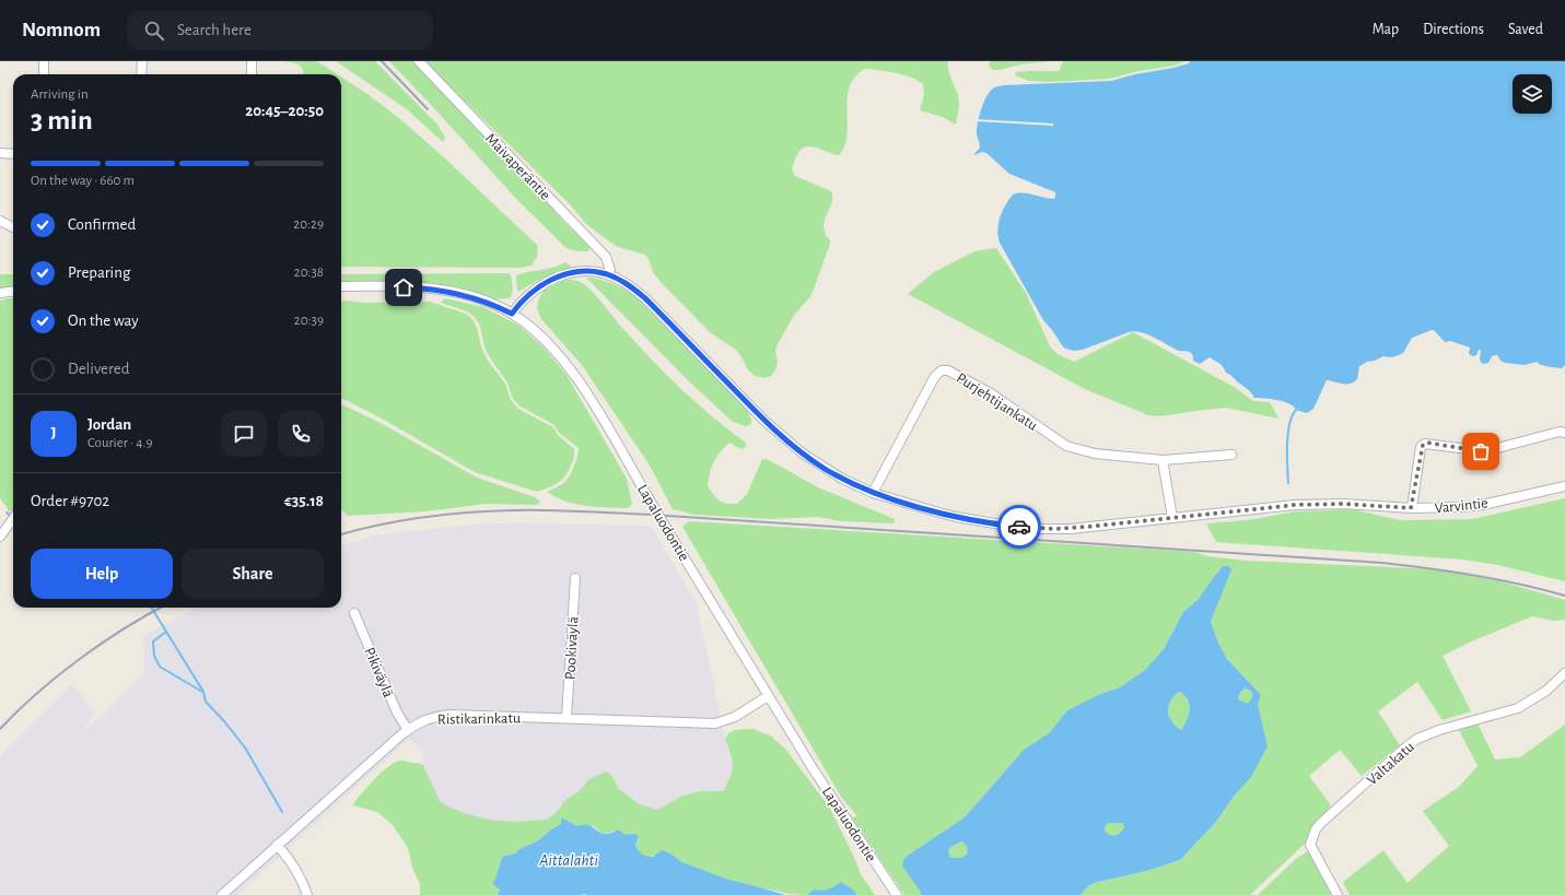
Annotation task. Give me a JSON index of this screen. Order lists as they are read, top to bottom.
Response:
{
  "streets": {
    "street": [
      "Maivaperäntie",
      "Purjehtijankatu",
      "Varvintie",
      "Lapaluodontie",
      "Pookiväylä",
      "Pikiväylä",
      "Ristikarinkatu",
      "Valtakatu"
    ]
  },
  "crossings": [
    ["Maivaperäntie", "Varvintie"],
    ["Purjehtijankatu", "Varvintie"],
    ["Varvintie", "Lapaluodontie"],
    ["Lapaluodontie", "Ristikarinkatu"],
    ["Pookiväylä", "Ristikarinkatu"],
    ["Pikiväylä", "Ristikarinkatu"]
  ],
  "water": ["Aittalahti"],
  "page": {
    "header": "Nomnom",
    "search": "Search here",
    "nav": ["Map", "Directions", "Saved"],
    "heading": ["3 min", "Arriving in", "20:45–20:50"],
    "panel": [
      "Jordan",
      "Courier · 4.9",
      "Order #9702",
      "€35.18"
    ],
    "bar": "On the way · 660 m",
    "list": [
      ["Confirmed", "20:29"],
      ["Preparing", "20:38"],
      ["On the way", "20:39"],
      "Delivered"
    ],
    "round": "J",
    "buttons": ["Help", "Share"]
  }
}
